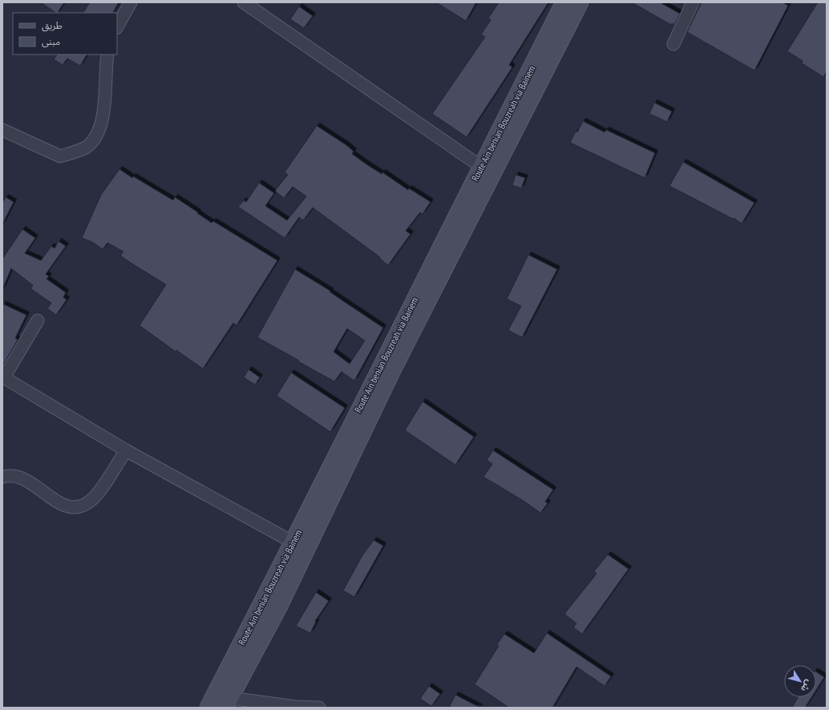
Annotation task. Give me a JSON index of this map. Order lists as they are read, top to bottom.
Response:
{
  "streets": {
    "main road": ["Route Ain benian Bouzreah via Bainem"]
  },
  "legend": ["طريق", "مبنى"],
  "north": "bottom right"
}
